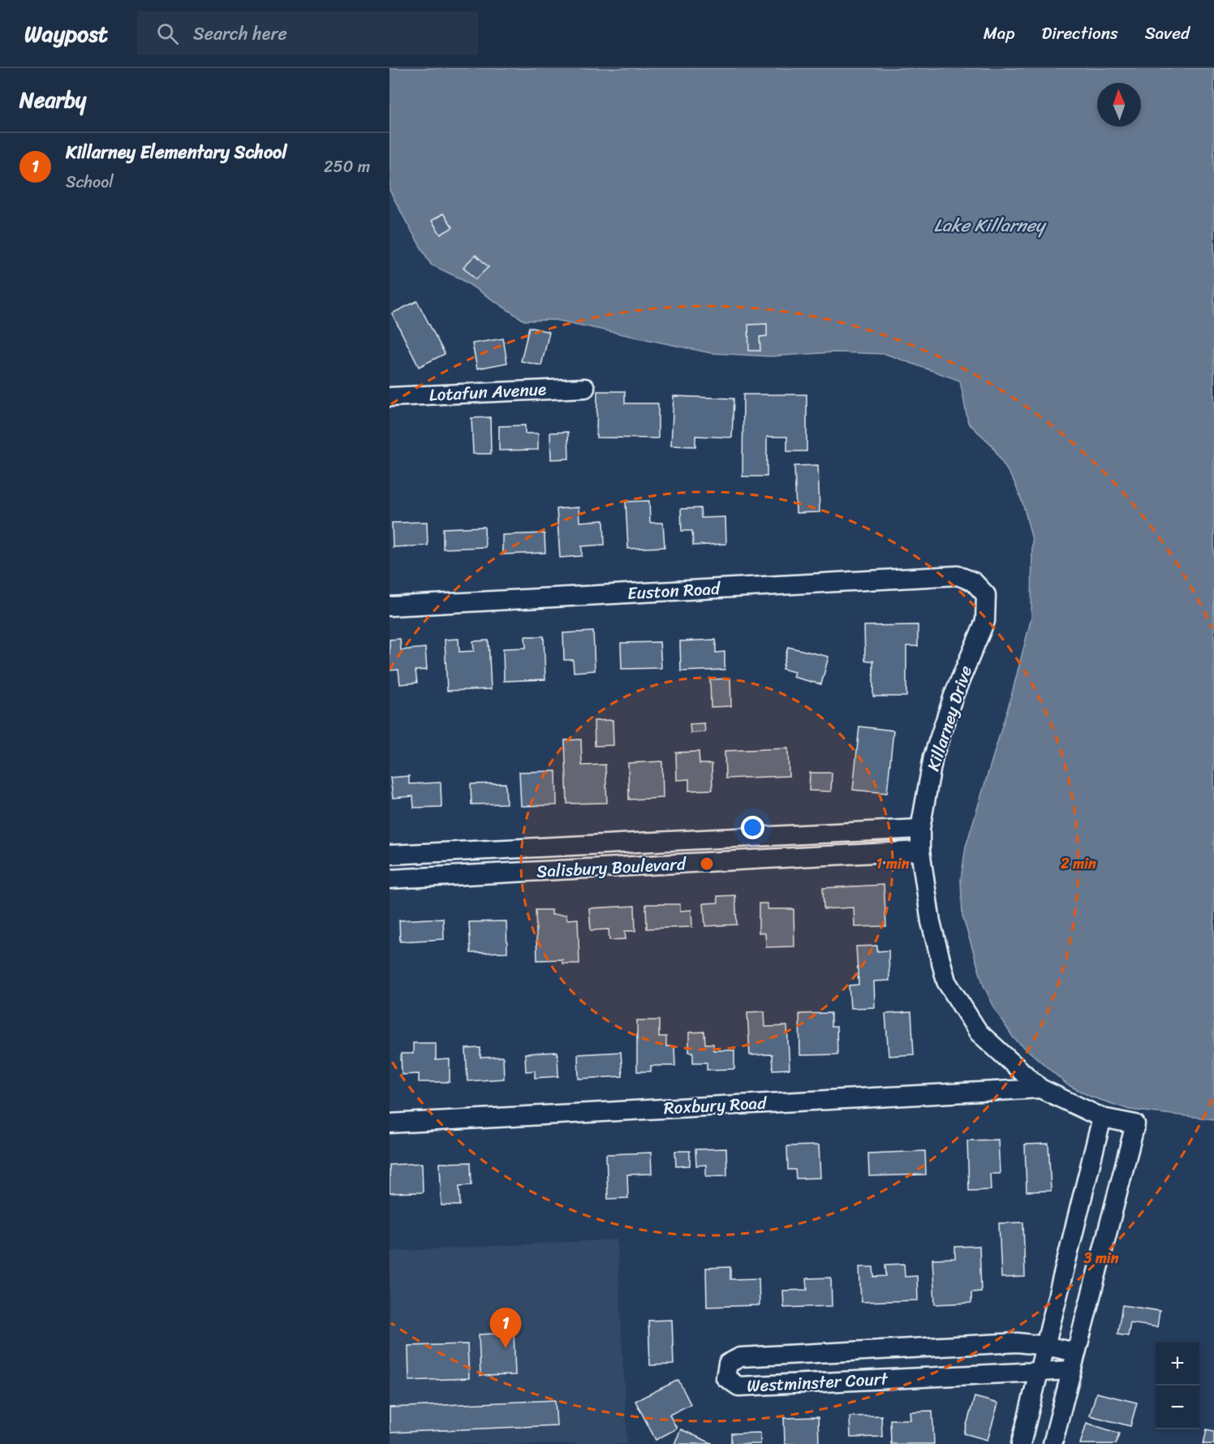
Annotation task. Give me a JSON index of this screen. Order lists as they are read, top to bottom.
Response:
{
  "streets": {
    "street": [
      "Lotafun Avenue",
      "Euston Road",
      "Killarney Drive",
      "Salisbury Boulevard",
      "Roxbury Road",
      "Westminster Court"
    ]
  },
  "crossings": [
    ["Euston Road", "Killarney Drive"],
    ["Killarney Drive", "Salisbury Boulevard"],
    ["Killarney Drive", "Roxbury Road"],
    ["Killarney Drive", "Westminster Court"]
  ],
  "water": ["Lake Killarney"],
  "north": "top",
  "page": {
    "header": "Waypost",
    "search": "Search here",
    "nav": ["Map", "Directions", "Saved"],
    "heading": "Nearby",
    "list": [
      {
        "mark": "1",
        "name": "Killarney Elementary School",
        "note": "School",
        "value": "250 m"
      }
    ],
    "pins": "1",
    "map_buttons": ["+", "−"]
  },
  "rings": ["1 min", "2 min", "3 min"]
}
